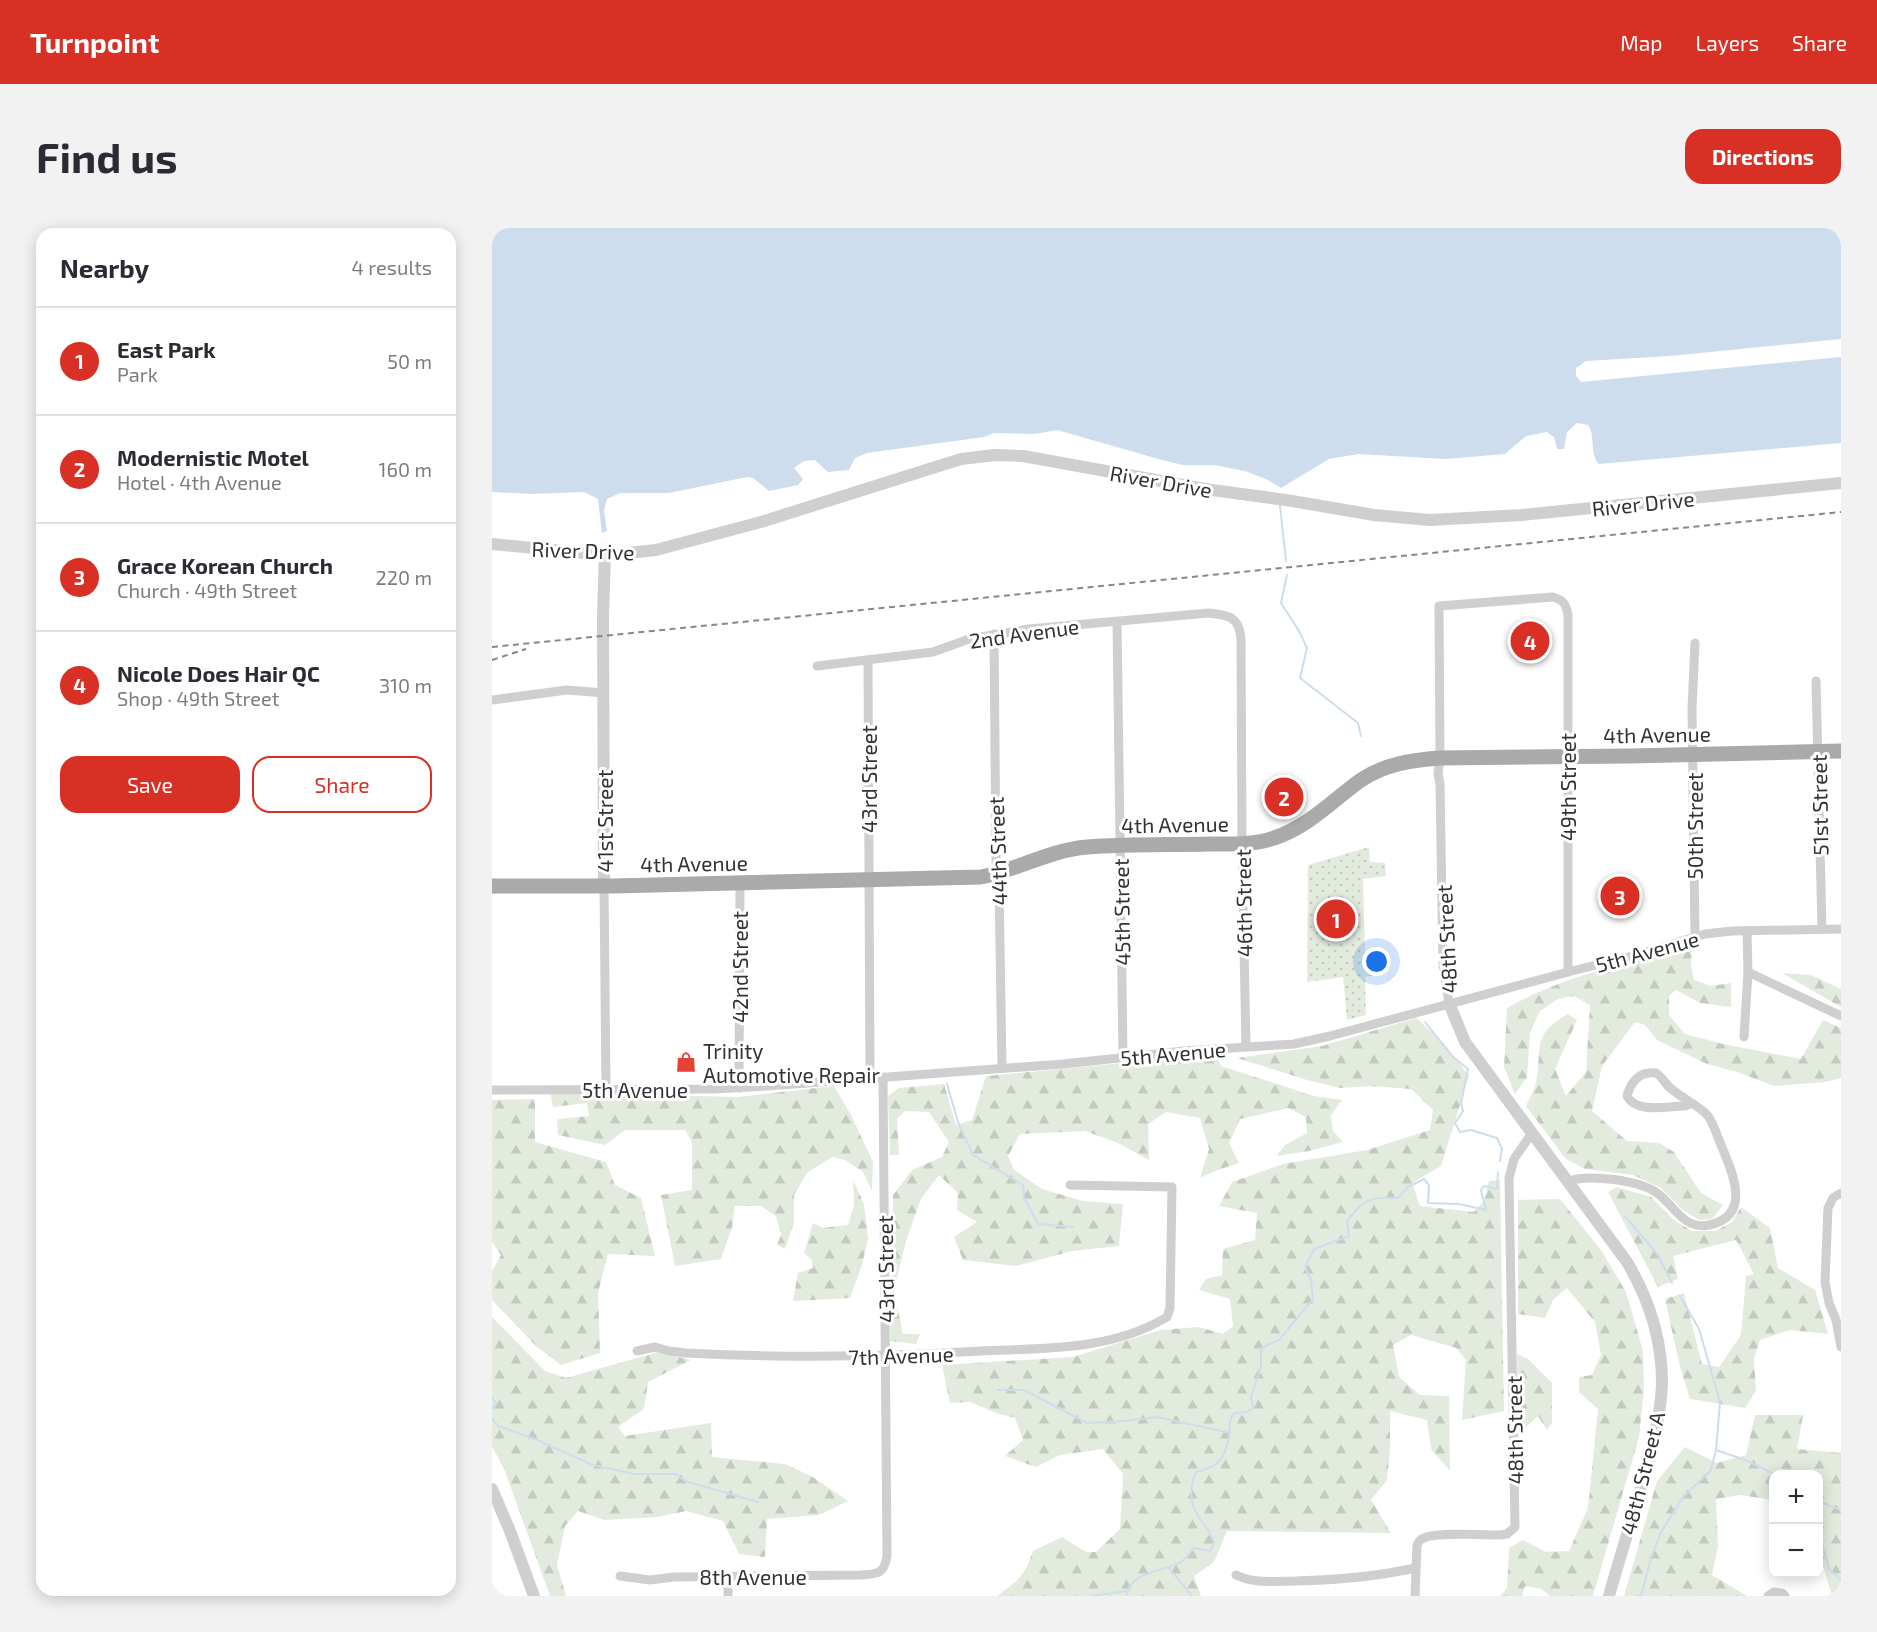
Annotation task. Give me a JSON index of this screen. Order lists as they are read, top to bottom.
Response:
{
  "streets": {
    "main road": ["4th Avenue"],
    "street": [
      "River Drive",
      "2nd Avenue",
      "43rd Street",
      "49th Street",
      "51st Street",
      "41st Street",
      "50th Street",
      "44th Street",
      "46th Street",
      "45th Street",
      "48th Street",
      "5th Avenue",
      "42nd Street",
      "7th Avenue",
      "48th Street A",
      "8th Avenue"
    ]
  },
  "crossings": [
    ["River Drive", "41st Street"],
    ["2nd Avenue", "43rd Street"],
    ["2nd Avenue", "44th Street"],
    ["2nd Avenue", "46th Street"],
    ["2nd Avenue", "45th Street"],
    ["4th Avenue", "43rd Street"],
    ["4th Avenue", "49th Street"],
    ["4th Avenue", "51st Street"],
    ["4th Avenue", "41st Street"],
    ["4th Avenue", "50th Street"],
    ["4th Avenue", "44th Street"],
    ["4th Avenue", "46th Street"],
    ["4th Avenue", "45th Street"],
    ["4th Avenue", "48th Street"],
    ["4th Avenue", "42nd Street"],
    ["43rd Street", "5th Avenue"],
    ["43rd Street", "7th Avenue"],
    ["43rd Street", "8th Avenue"],
    ["49th Street", "48th Street"],
    ["49th Street", "5th Avenue"],
    ["51st Street", "5th Avenue"],
    ["41st Street", "5th Avenue"],
    ["50th Street", "5th Avenue"],
    ["44th Street", "5th Avenue"],
    ["46th Street", "5th Avenue"],
    ["45th Street", "5th Avenue"],
    ["48th Street", "5th Avenue"],
    ["48th Street", "48th Street A"],
    ["5th Avenue", "42nd Street"]
  ],
  "places": {
    "shop": ["Trinity Automotive Repair"]
  },
  "page": {
    "header": "Turnpoint",
    "nav": ["Map", "Layers", "Share"],
    "buttons": [
      "Directions",
      ["Save", "Share"]
    ],
    "title": "Find us",
    "heading": ["Nearby", "4 results"],
    "list": [
      {
        "mark": "1",
        "name": "East Park",
        "note": "Park",
        "value": "50 m"
      },
      {
        "mark": "2",
        "name": "Modernistic Motel",
        "note": "Hotel · 4th Avenue",
        "value": "160 m"
      },
      {
        "mark": "3",
        "name": "Grace Korean Church",
        "note": "Church · 49th Street",
        "value": "220 m"
      },
      {
        "mark": "4",
        "name": "Nicole Does Hair QC",
        "note": "Shop · 49th Street",
        "value": "310 m"
      }
    ],
    "pins": [
      "4",
      "2",
      "3",
      "1"
    ],
    "map_buttons": ["+", "−"]
  }
}
